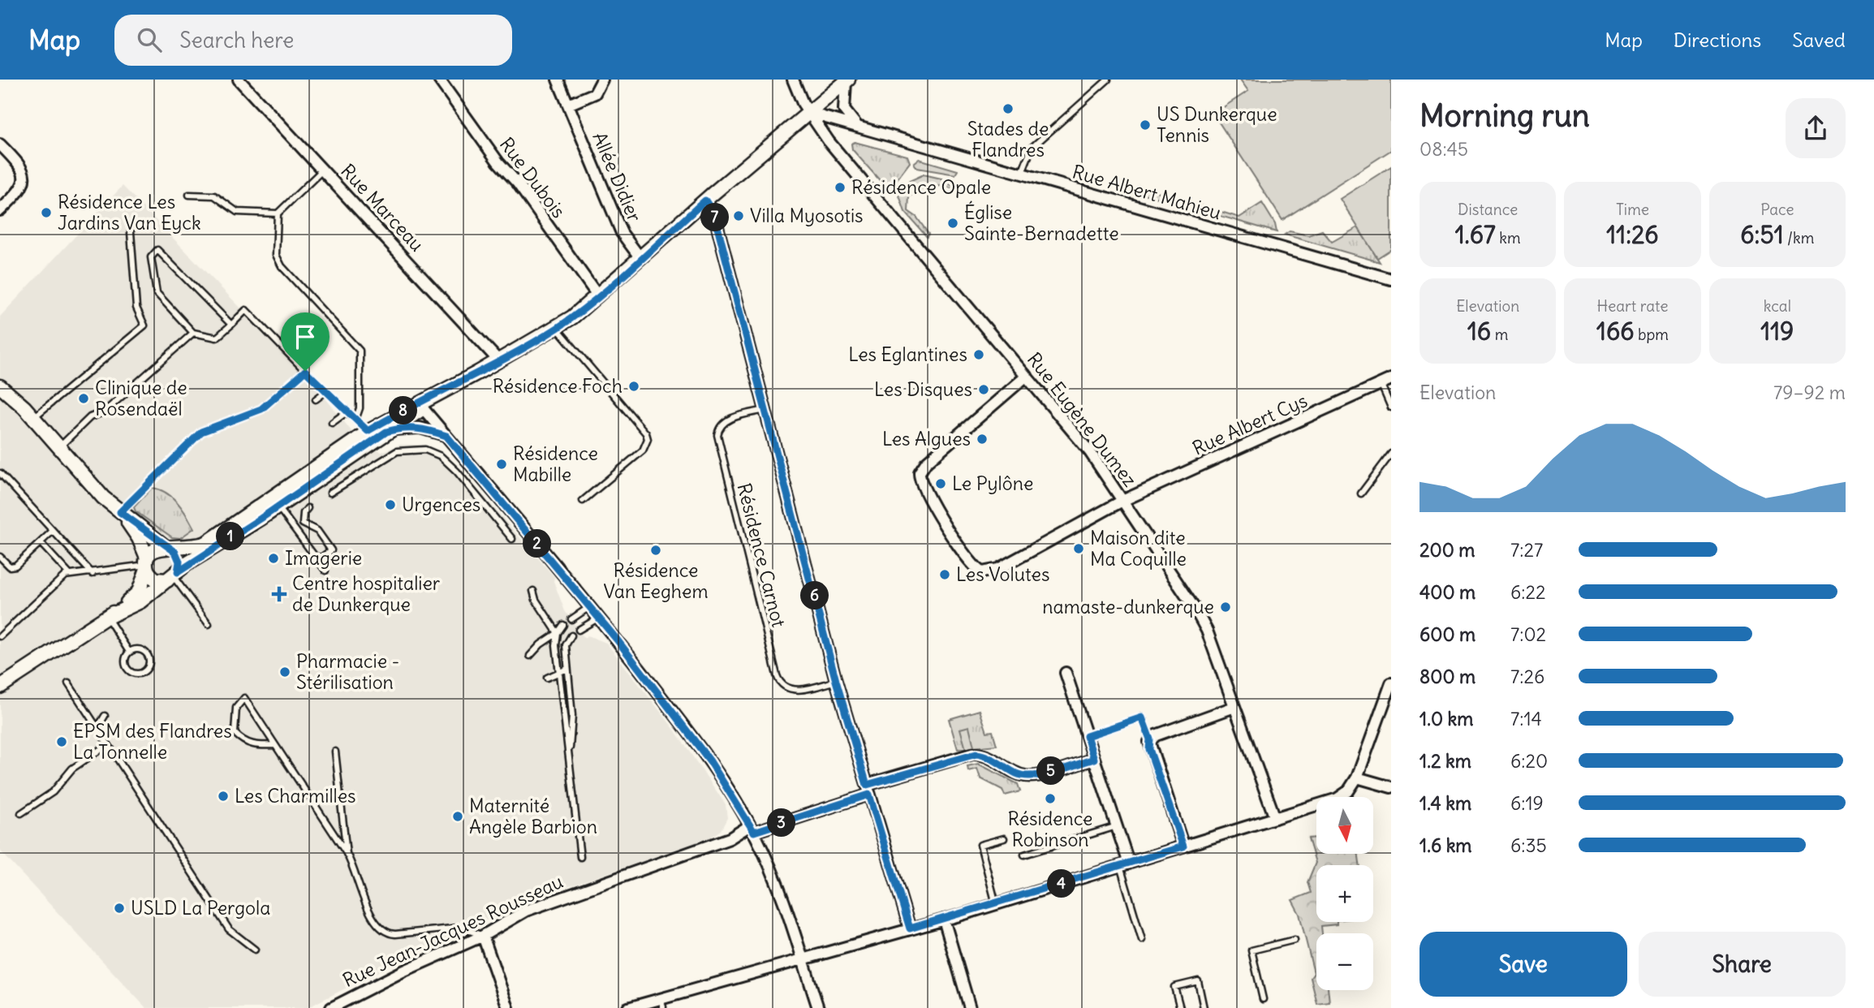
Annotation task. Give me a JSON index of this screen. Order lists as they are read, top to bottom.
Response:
{
  "streets": {
    "street": [
      "Allée Didier",
      "Rue Dubois",
      "Rue Albert Mahieu",
      "Rue Marceau",
      "Rue Eugène Dumez",
      "Rue Albert Cys",
      "Rue Jean-Jacques Rousseau"
    ],
    "lane": ["Résidence Carnot"]
  },
  "crossings": [
    ["Rue Albert Mahieu", "Rue Eugène Dumez"],
    ["Rue Eugène Dumez", "Rue Albert Cys"]
  ],
  "places": {
    "other": [
      "Stades de Flandres",
      "US Dunkerque Tennis",
      "Résidence Opale",
      "Résidence Les Jardins Van Eyck",
      "Villa Myosotis",
      "Église Sainte-Bernadette",
      "Les Eglantines",
      "Résidence Foch",
      "Les Disques",
      "Clinique de Rosendaël",
      "Les Algues",
      "Résidence Mabille",
      "Le Pylône",
      "Urgences",
      "Maison dite Ma Coquille",
      "Résidence Van Eeghem",
      "Imagerie",
      "Les Volutes",
      "namaste-dunkerque",
      "Pharmacie - Stérilisation",
      "EPSM des Flandres La Tonnelle",
      "Les Charmilles",
      "Résidence Robinson",
      "Maternité Angèle Barbion",
      "USLD La Pergola"
    ],
    "health": ["Centre hospitalier de Dunkerque"]
  },
  "north": "bottom",
  "page": {
    "header": "Map",
    "search": "Search here",
    "nav": ["Map", "Directions", "Saved"],
    "heading": ["Morning run", "08:45"],
    "stats": [
      ["Distance", "1.67 km"],
      ["Time", "11:26"],
      ["Pace", "6:51 /km"],
      ["Elevation", "16 m"],
      ["Heart rate", "166 bpm"],
      ["kcal", "119"]
    ],
    "pins": [
      "7",
      "8",
      "1",
      "2",
      "6",
      "5",
      "3",
      "4"
    ],
    "chart": ["Elevation", "79–92 m"],
    "list": [
      {
        "name": "200 m",
        "note": "7:27"
      },
      {
        "name": "400 m",
        "note": "6:22"
      },
      {
        "name": "600 m",
        "note": "7:02"
      },
      {
        "name": "800 m",
        "note": "7:26"
      },
      {
        "name": "1.0 km",
        "note": "7:14"
      },
      {
        "name": "1.2 km",
        "note": "6:20"
      },
      {
        "name": "1.4 km",
        "note": "6:19"
      },
      {
        "name": "1.6 km",
        "note": "6:35"
      }
    ],
    "map_buttons": ["+", "−"],
    "buttons": ["Save", "Share"]
  }
}
